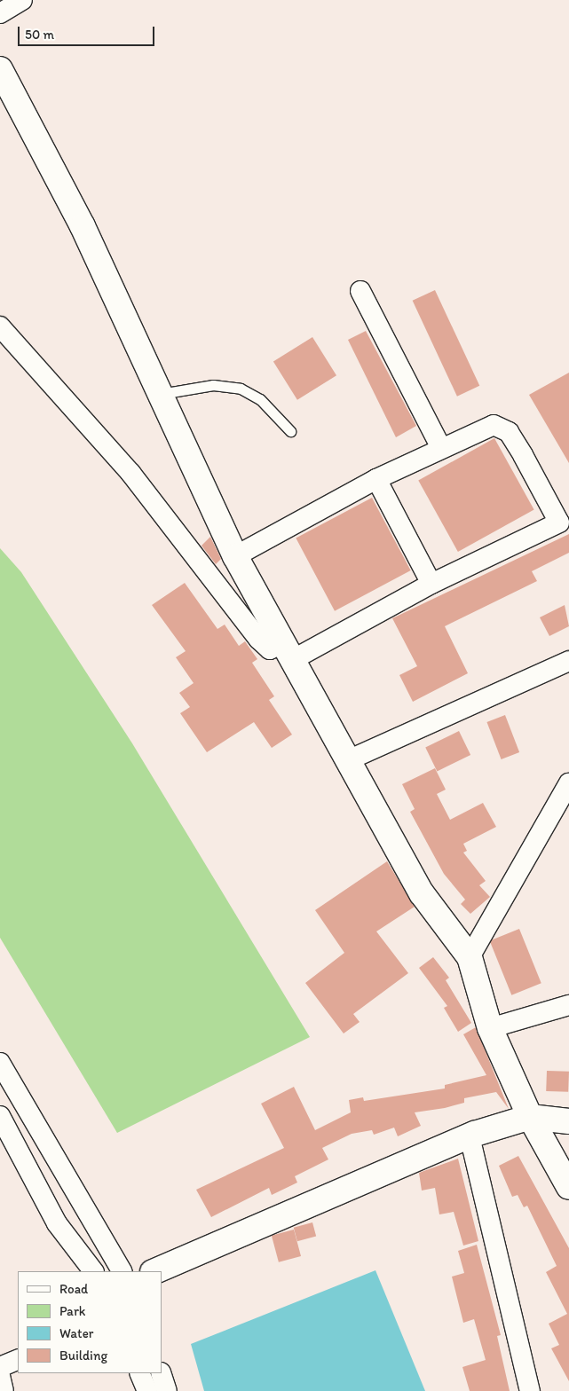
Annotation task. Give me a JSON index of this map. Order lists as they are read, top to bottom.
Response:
{
  "legend": [
    "Road",
    "Park",
    "Water",
    "Building"
  ],
  "scale_bar": "50 m"
}
